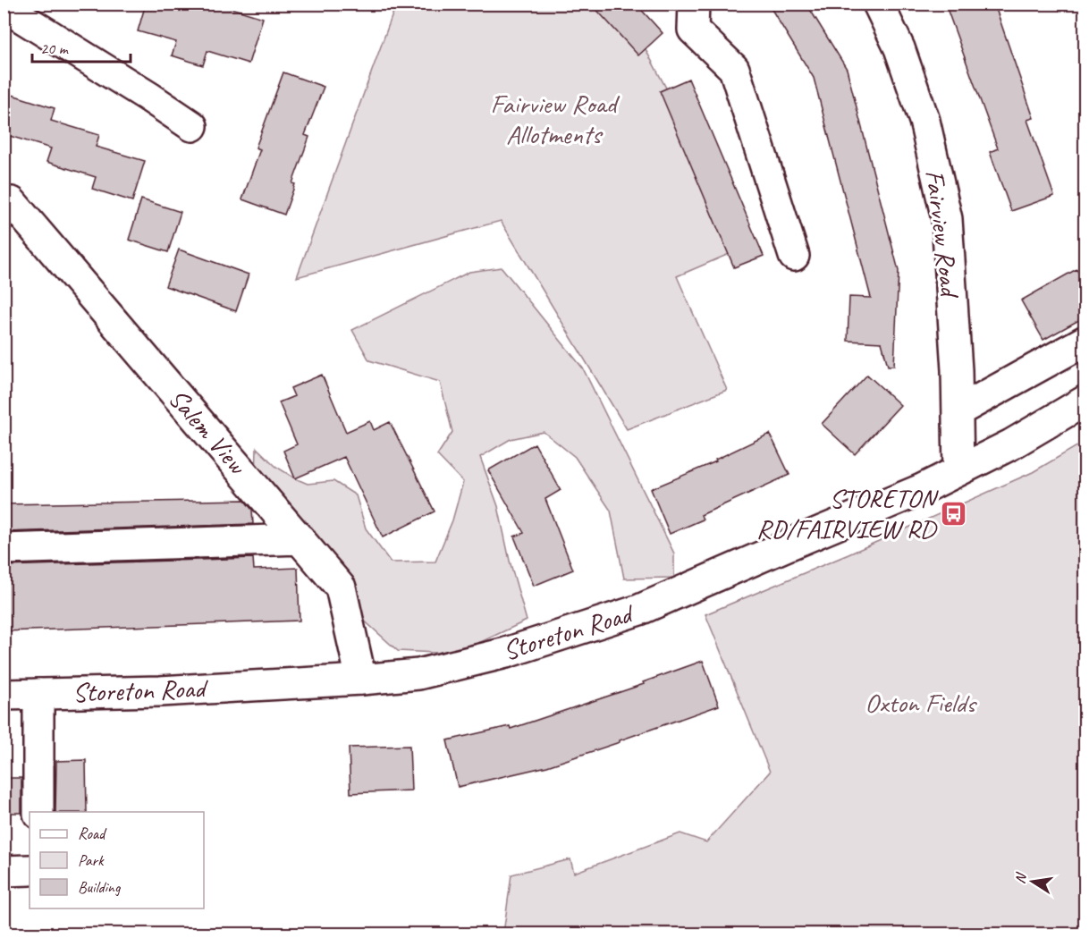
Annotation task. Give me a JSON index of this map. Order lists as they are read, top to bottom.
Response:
{
  "streets": {
    "street": ["Fairview Road", "Salem View", "Storeton Road"]
  },
  "crossings": [
    ["Fairview Road", "Storeton Road"],
    ["Salem View", "Storeton Road"]
  ],
  "parks": ["Fairview Road Allotments", "Oxton Fields"],
  "places": {
    "bus stop": ["STORETON RD/FAIRVIEW RD"]
  },
  "legend": ["Road", "Park", "Building"],
  "scale_bar": "20 m",
  "north": "left"
}
